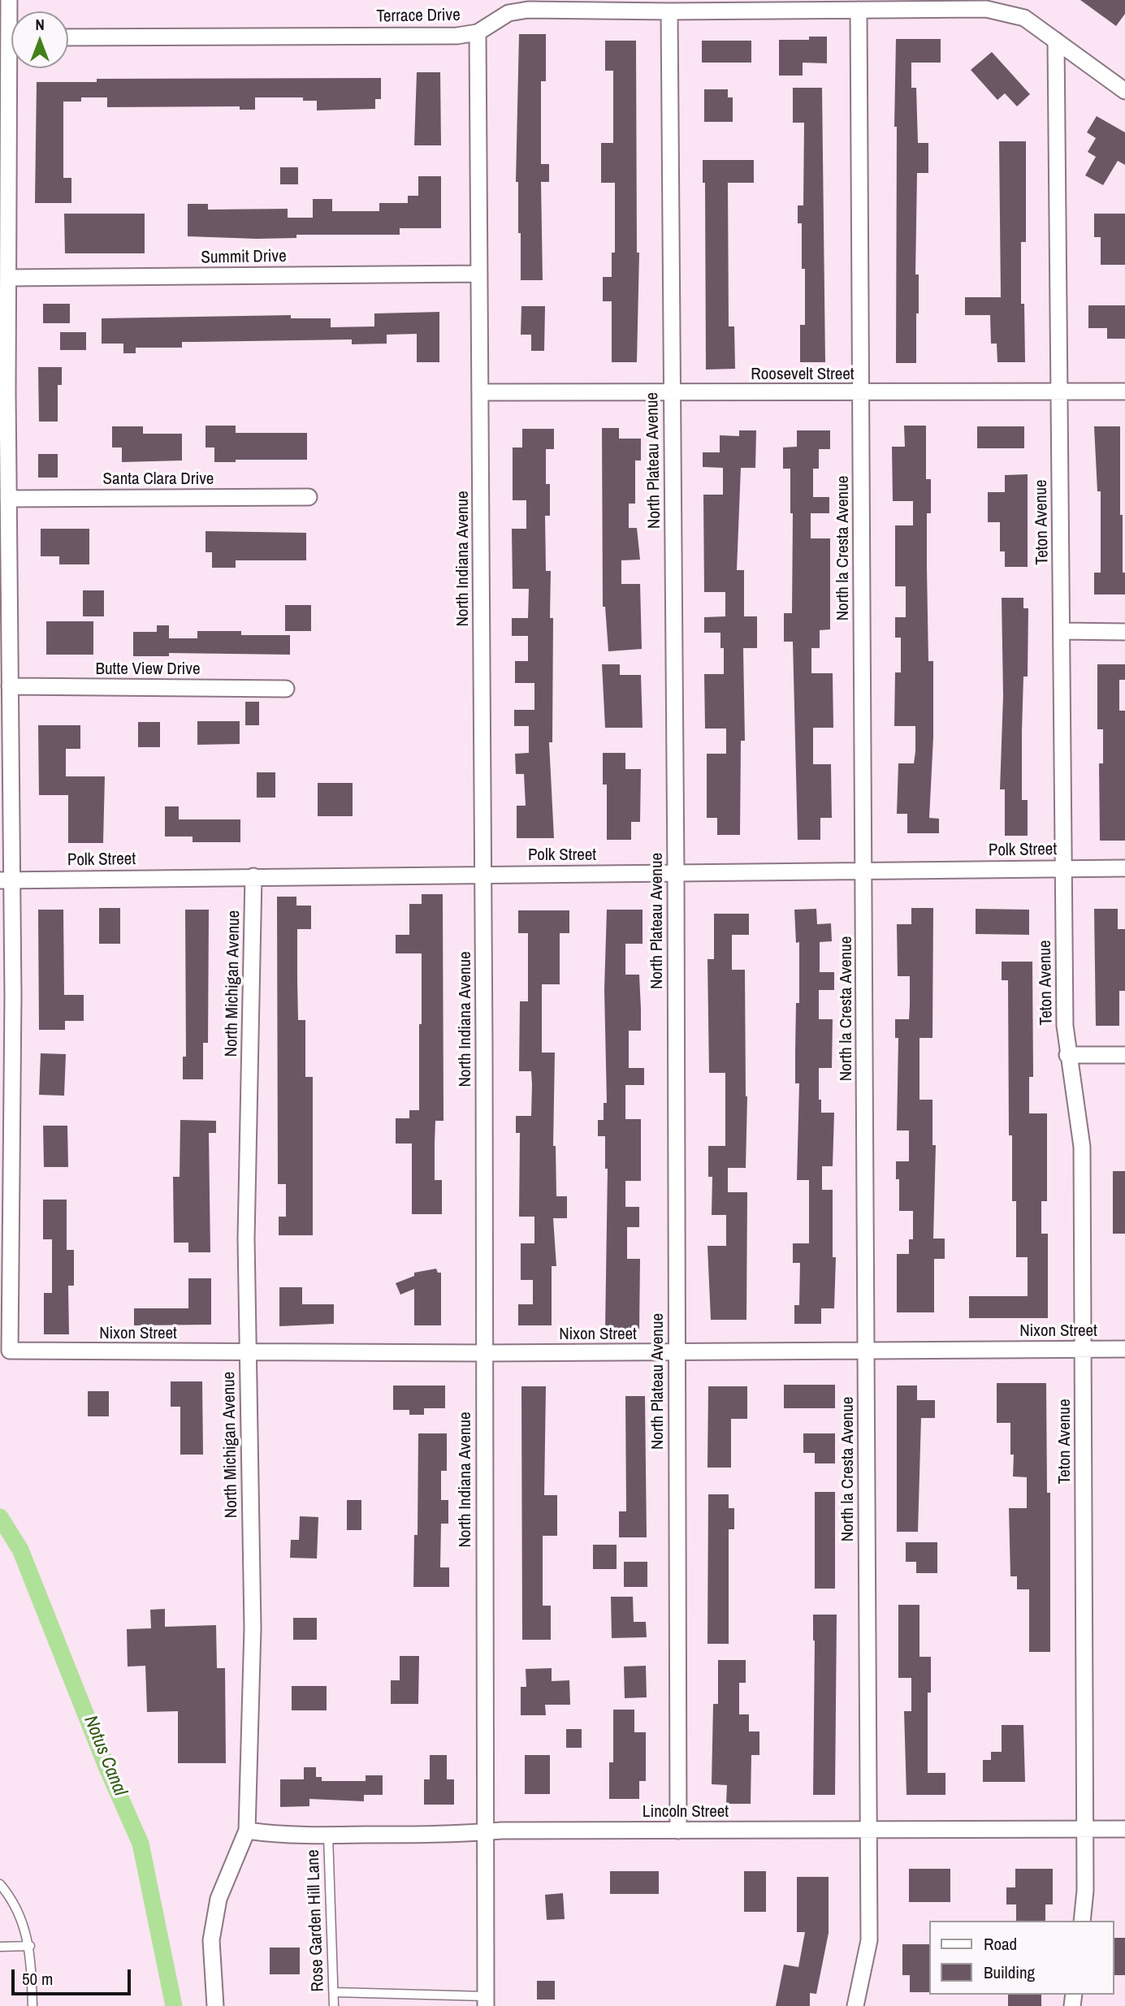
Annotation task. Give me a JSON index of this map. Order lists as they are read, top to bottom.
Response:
{
  "streets": {
    "street": [
      "Terrace Drive",
      "Summit Drive",
      "Roosevelt Street",
      "North Plateau Avenue",
      "Santa Clara Drive",
      "Teton Avenue",
      "North la Cresta Avenue",
      "North Indiana Avenue",
      "Butte View Drive",
      "Polk Street",
      "North Michigan Avenue",
      "Nixon Street",
      "Lincoln Street"
    ],
    "lane": ["Rose Garden Hill Lane"]
  },
  "crossings": [
    ["Terrace Drive", "North Plateau Avenue"],
    ["Terrace Drive", "Teton Avenue"],
    ["Terrace Drive", "North la Cresta Avenue"],
    ["Terrace Drive", "North Indiana Avenue"],
    ["Summit Drive", "North Indiana Avenue"],
    ["Roosevelt Street", "North Plateau Avenue"],
    ["Roosevelt Street", "Teton Avenue"],
    ["Roosevelt Street", "North la Cresta Avenue"],
    ["Roosevelt Street", "North Indiana Avenue"],
    ["North Plateau Avenue", "Polk Street"],
    ["North Plateau Avenue", "Nixon Street"],
    ["North Plateau Avenue", "Lincoln Street"],
    ["Teton Avenue", "Polk Street"],
    ["Teton Avenue", "Nixon Street"],
    ["Teton Avenue", "Lincoln Street"],
    ["North la Cresta Avenue", "Polk Street"],
    ["North la Cresta Avenue", "Nixon Street"],
    ["North la Cresta Avenue", "Lincoln Street"],
    ["North Indiana Avenue", "Polk Street"],
    ["North Indiana Avenue", "Nixon Street"],
    ["North Indiana Avenue", "Lincoln Street"],
    ["Polk Street", "North Michigan Avenue"],
    ["North Michigan Avenue", "Nixon Street"],
    ["North Michigan Avenue", "Lincoln Street"],
    ["Lincoln Street", "Rose Garden Hill Lane"]
  ],
  "water": ["Notus Canal"],
  "legend": ["Road", "Building"],
  "scale_bar": "50 m",
  "north": "top"
}
